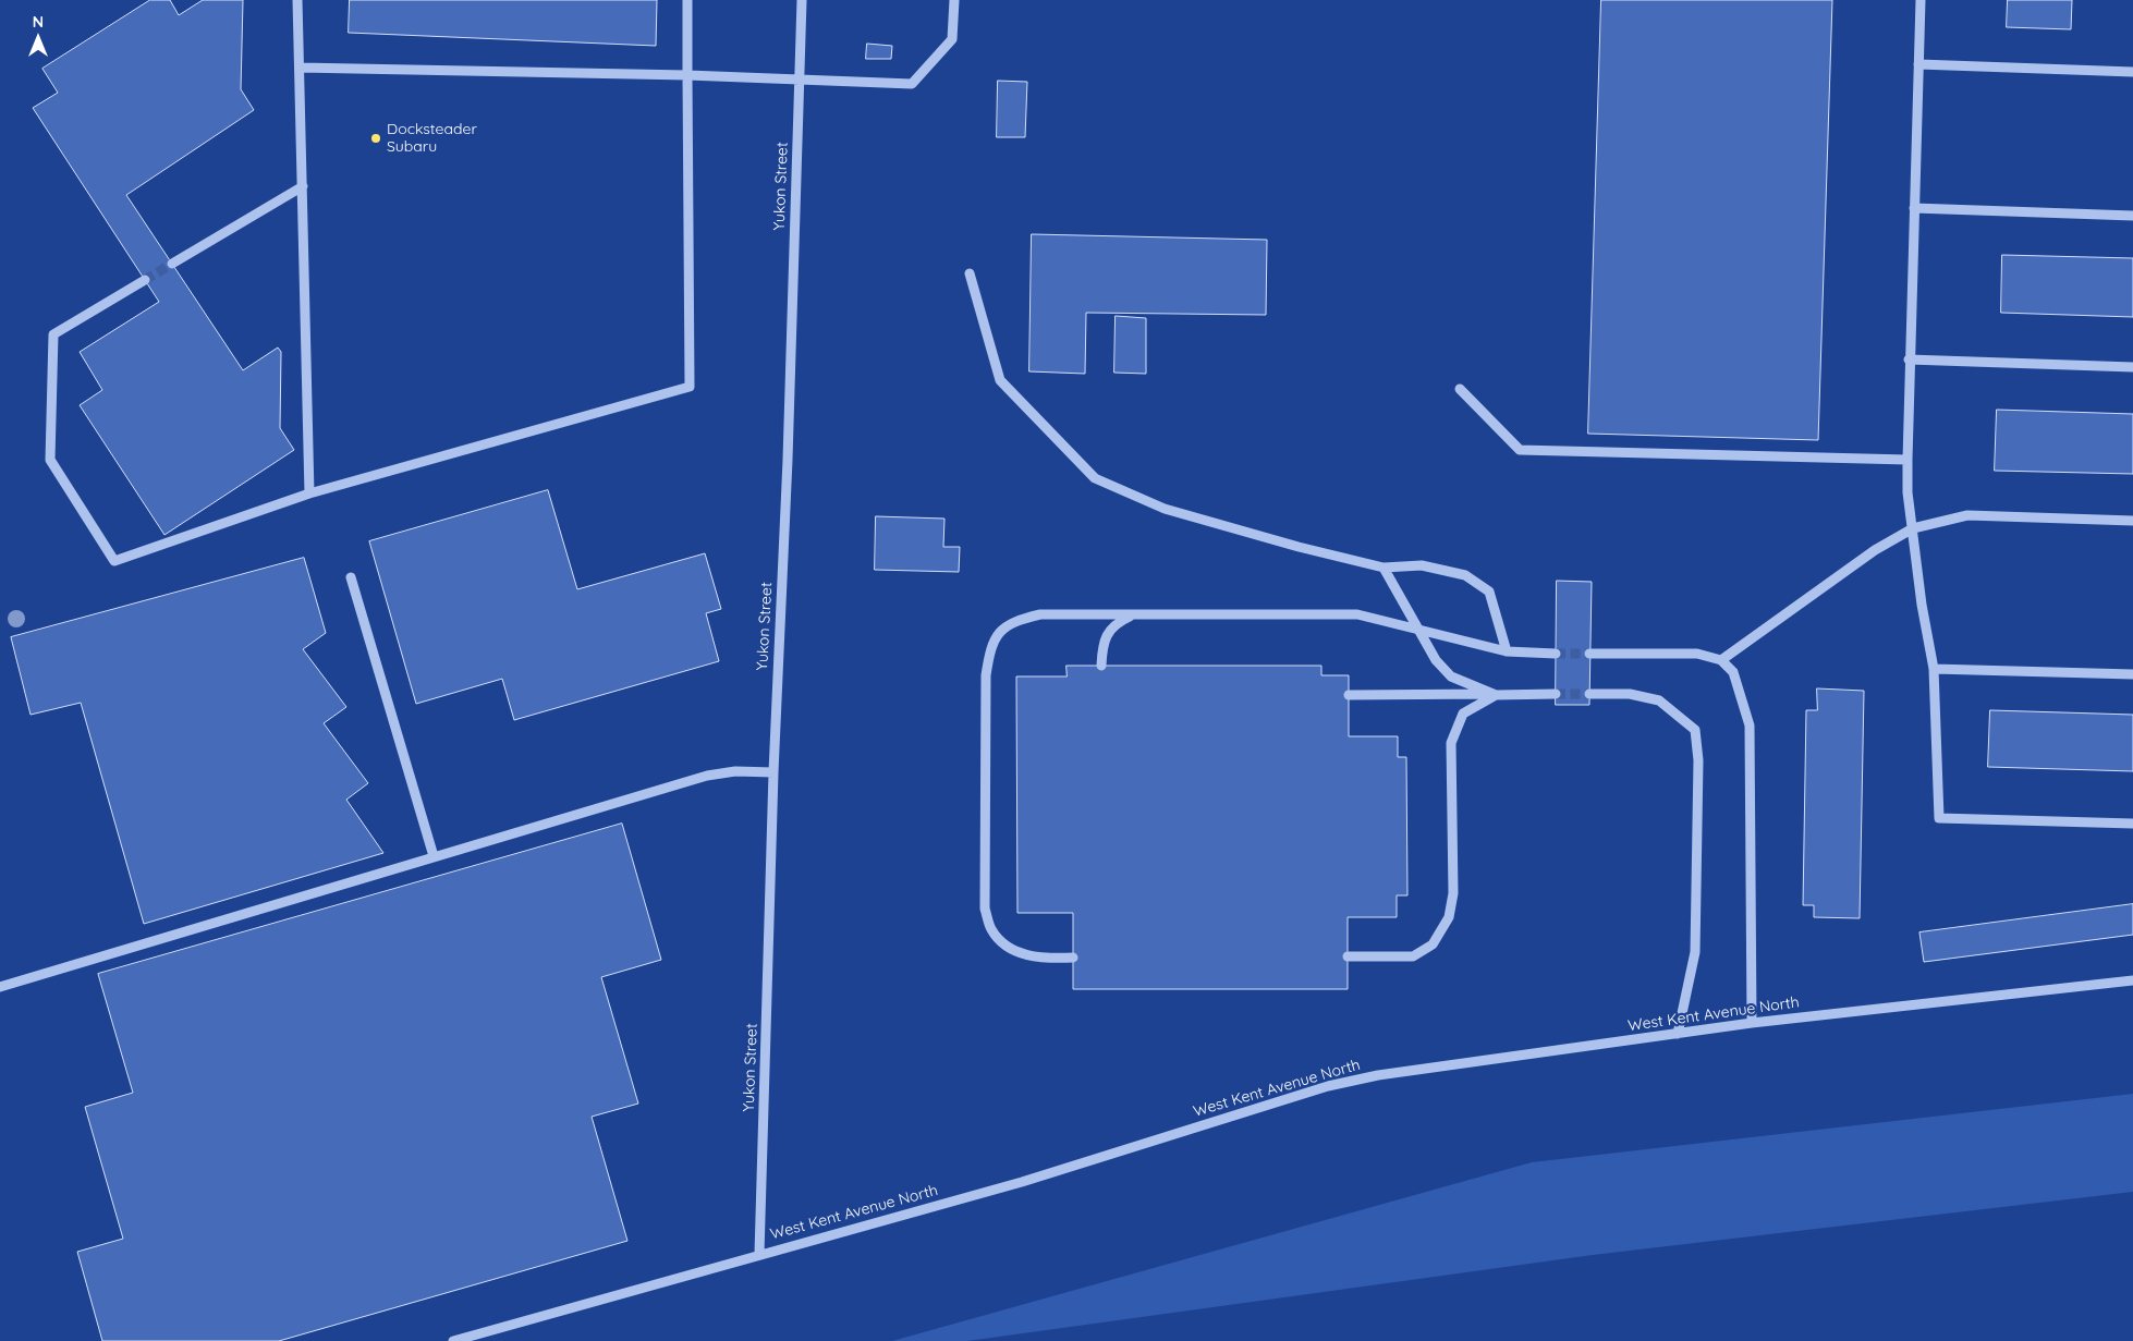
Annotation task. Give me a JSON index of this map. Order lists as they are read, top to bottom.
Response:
{
  "streets": {
    "street": ["Yukon Street", "West Kent Avenue North"]
  },
  "crossings": [
    ["Yukon Street", "West Kent Avenue North"]
  ],
  "places": ["Docksteader Subaru"],
  "north": "top"
}
